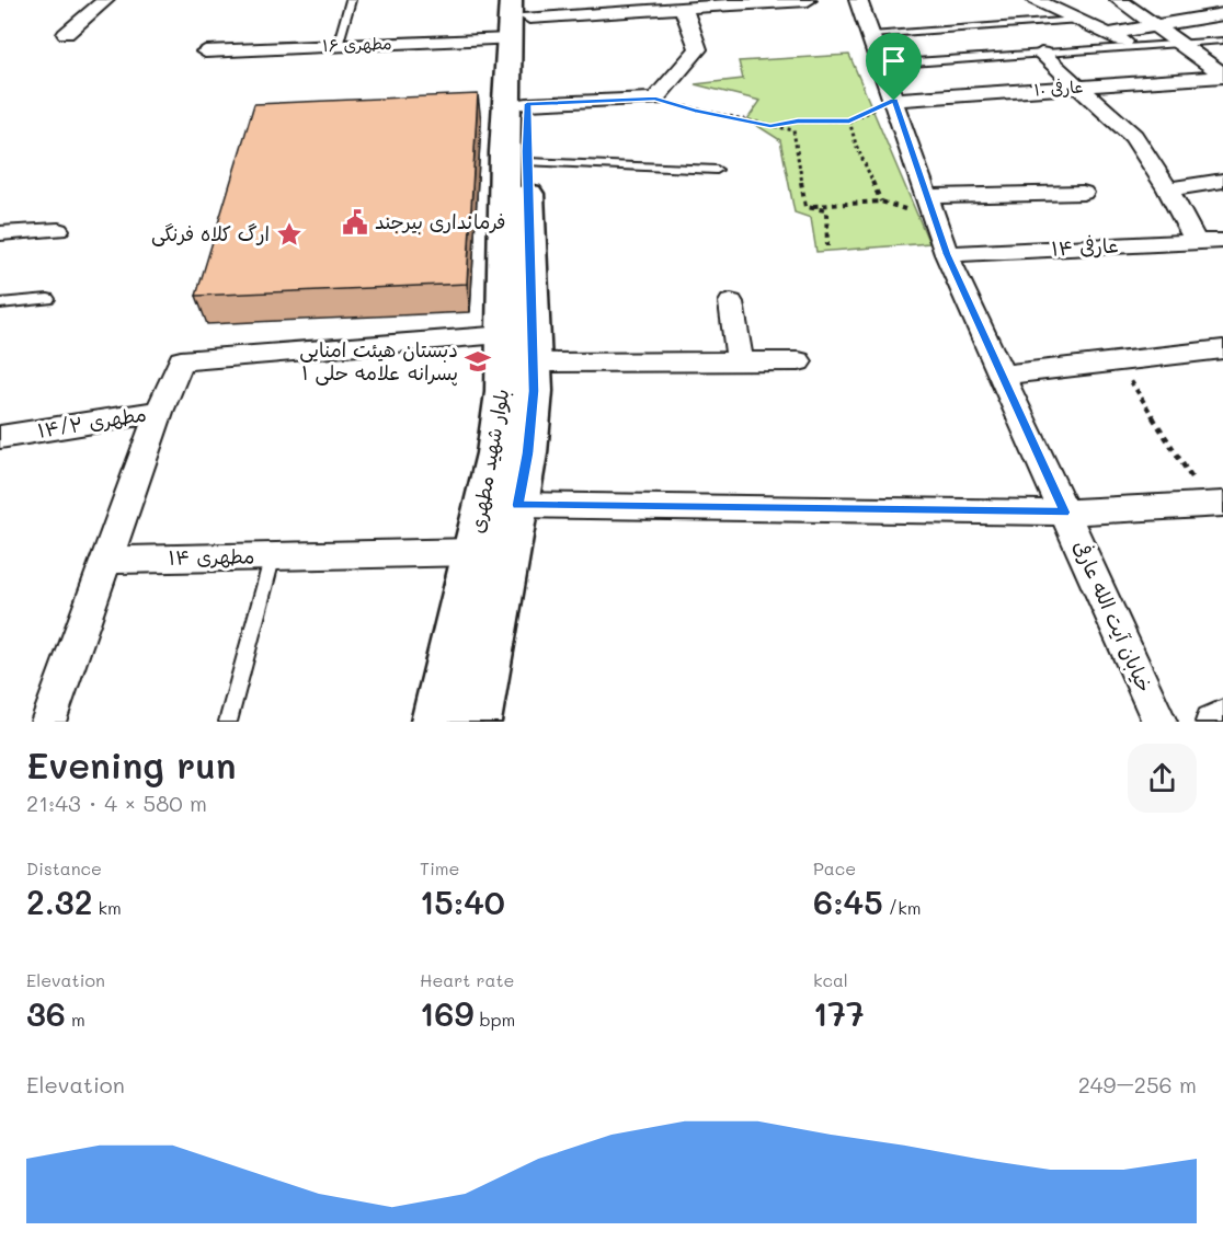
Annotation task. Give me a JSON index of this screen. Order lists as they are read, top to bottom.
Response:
{
  "streets": {
    "main road": ["بلوار شهید مطهری"],
    "street": [
      "مطهری ۱۶",
      "عارفی ۱۰",
      "عارفی ۱۴",
      "مطهری ۱۴/۲",
      "مطهری ۱۴",
      "خیابان آیت الله عارفی"
    ]
  },
  "crossings": [
    ["مطهری ۱۶", "بلوار شهید مطهری"],
    ["عارفی ۱۰", "خیابان آیت الله عارفی"],
    ["عارفی ۱۴", "خیابان آیت الله عارفی"],
    ["مطهری ۱۴/۲", "بلوار شهید مطهری"],
    ["بلوار شهید مطهری", "مطهری ۱۴"]
  ],
  "places": {
    "public building": ["فرمانداری بیرجند"],
    "place": ["ارگ کلاه فرنگی"],
    "school or university": ["دبستان هیئت امنایی پسرانه علامه حلی ۱"]
  },
  "page": {
    "heading": ["Evening run", "21:43 · 4 × 580 m"],
    "stats": [
      ["Distance", "2.32 km"],
      ["Time", "15:40"],
      ["Pace", "6:45 /km"],
      ["Elevation", "36 m"],
      ["Heart rate", "169 bpm"],
      ["kcal", "177"]
    ],
    "chart": ["Elevation", "249–256 m"]
  }
}
